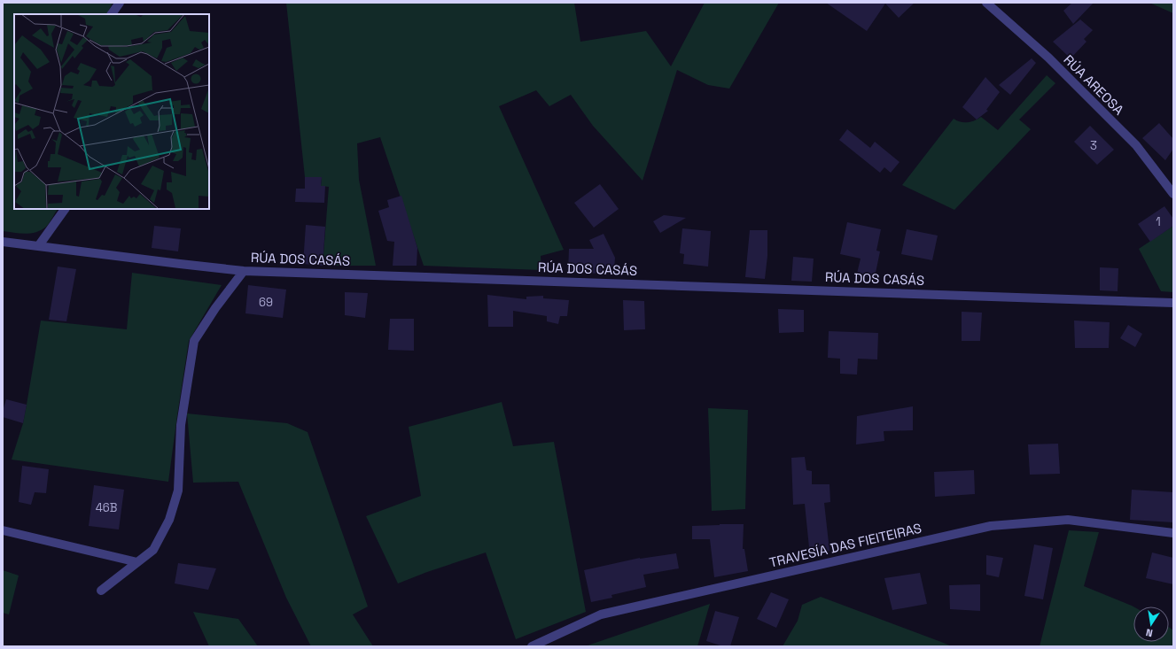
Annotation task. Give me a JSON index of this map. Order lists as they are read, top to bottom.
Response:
{
  "streets": {
    "street": ["RÚA AREOSA", "RÚA DOS CASÁS", "TRAVESÍA DAS FIEITEIRAS"]
  },
  "house_numbers": [
    "3",
    "1",
    "69",
    "46B"
  ],
  "north": "bottom"
}
